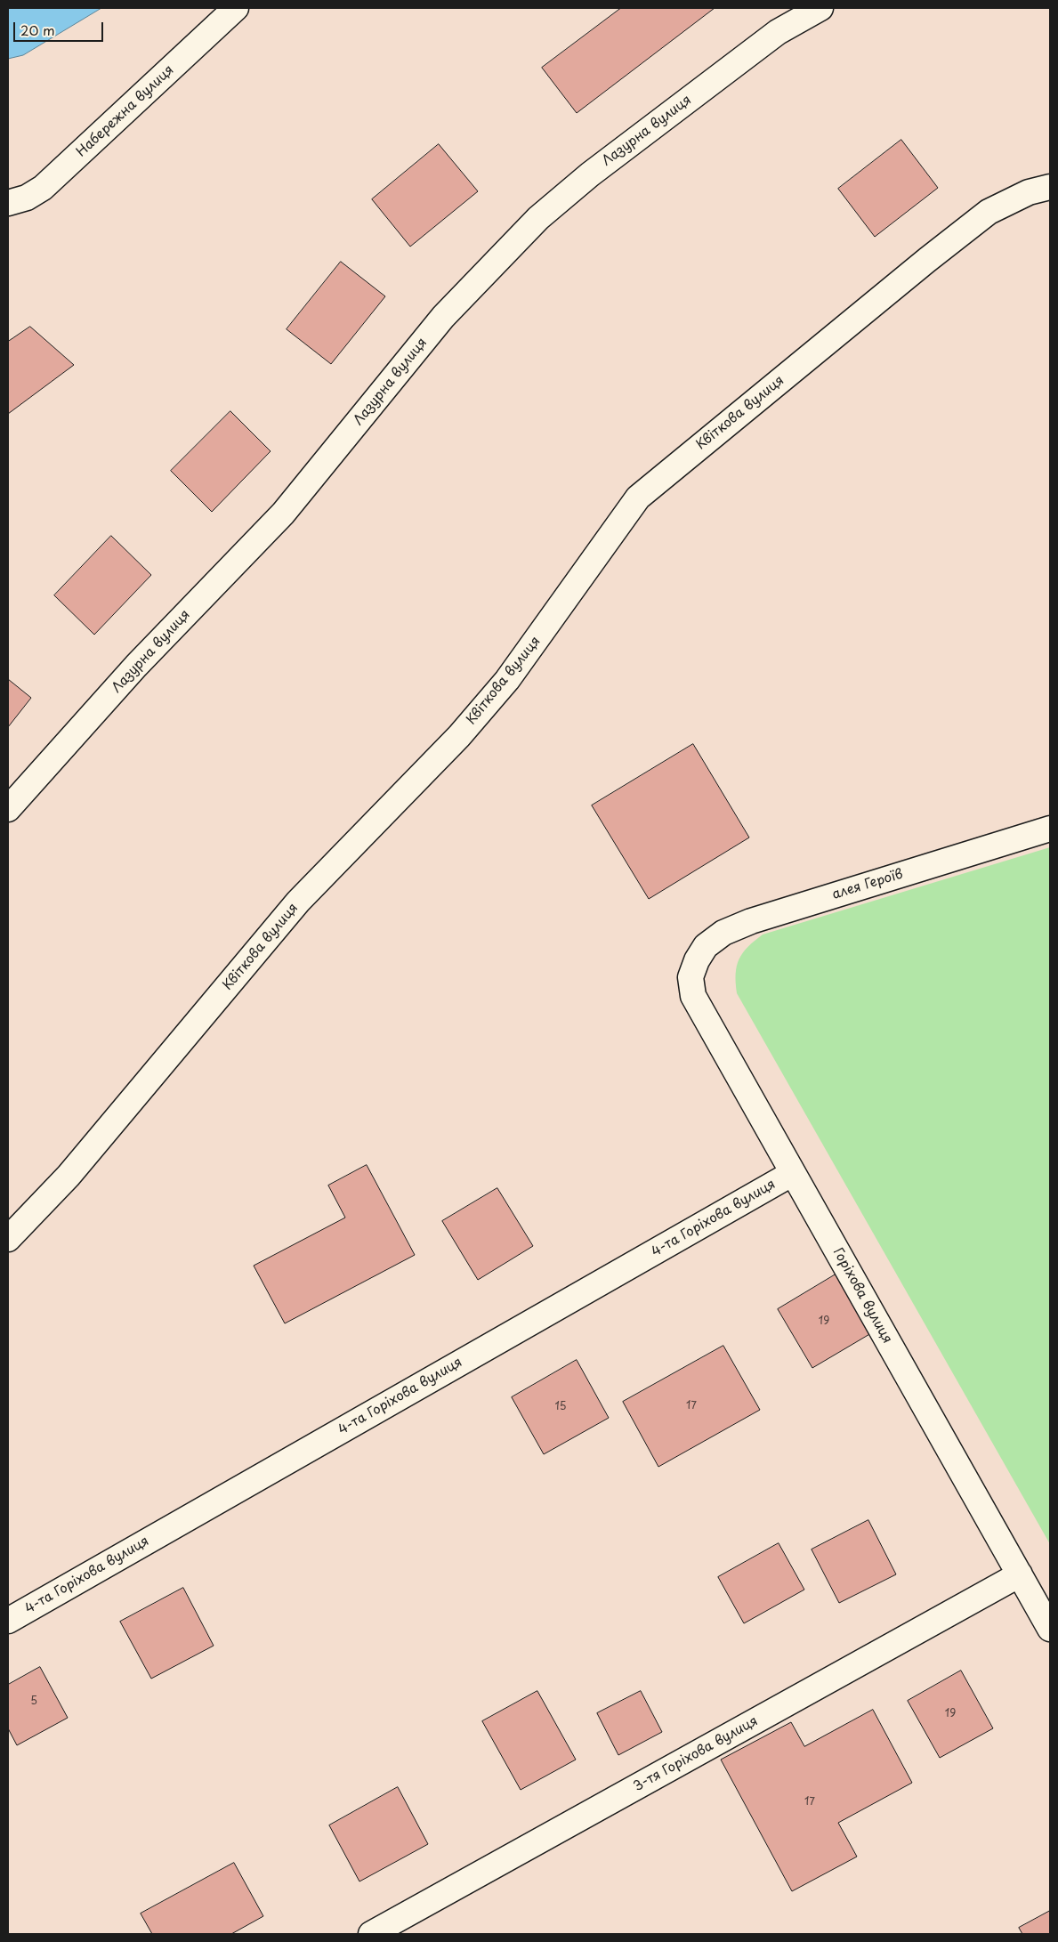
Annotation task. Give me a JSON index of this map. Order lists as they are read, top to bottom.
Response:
{
  "streets": {
    "street": [
      "Набережна вулиця",
      "Лазурна вулиця",
      "Квіткова вулиця",
      "алея Героїв",
      "4-та Горіхова вулиця",
      "Горіхова вулиця",
      "3-тя Горіхова вулиця"
    ]
  },
  "crossings": [
    ["алея Героїв", "Горіхова вулиця"],
    ["4-та Горіхова вулиця", "Горіхова вулиця"],
    ["Горіхова вулиця", "3-тя Горіхова вулиця"]
  ],
  "house_numbers": [
    "19",
    "17",
    "15",
    "5",
    "19",
    "17"
  ],
  "scale_bar": "20 m"
}
